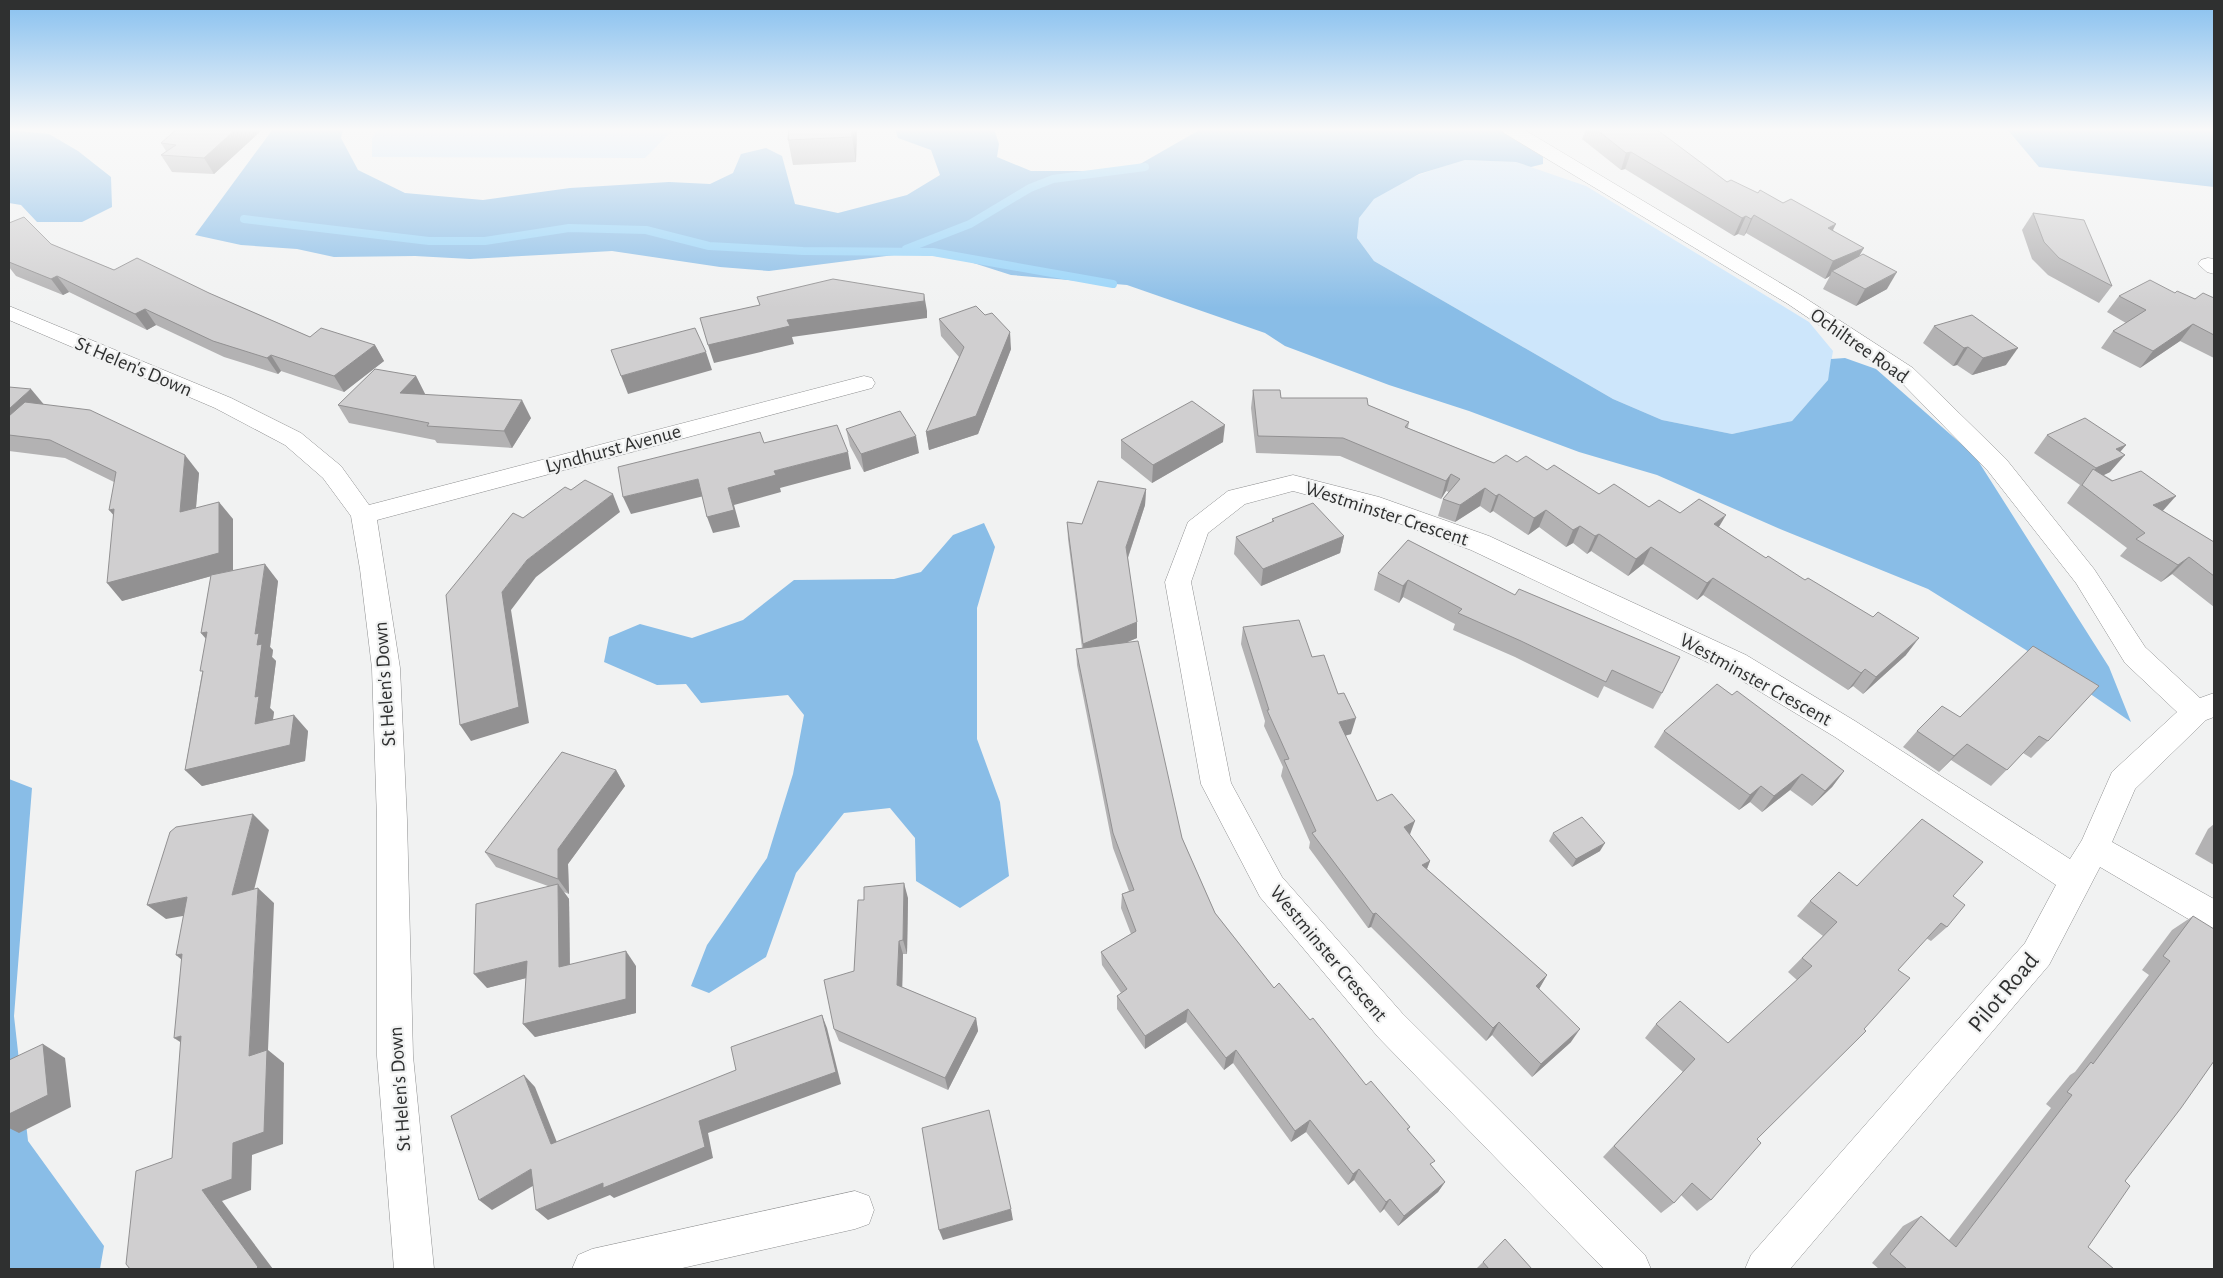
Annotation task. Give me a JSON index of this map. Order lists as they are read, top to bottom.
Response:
{
  "streets": {
    "street": [
      "Ochiltree Road",
      "St Helen's Down",
      "Lyndhurst Avenue",
      "Westminster Crescent",
      "Pilot Road"
    ]
  },
  "crossings": [
    ["Ochiltree Road", "Pilot Road"],
    ["St Helen's Down", "Lyndhurst Avenue"],
    ["Westminster Crescent", "Pilot Road"]
  ]
}
